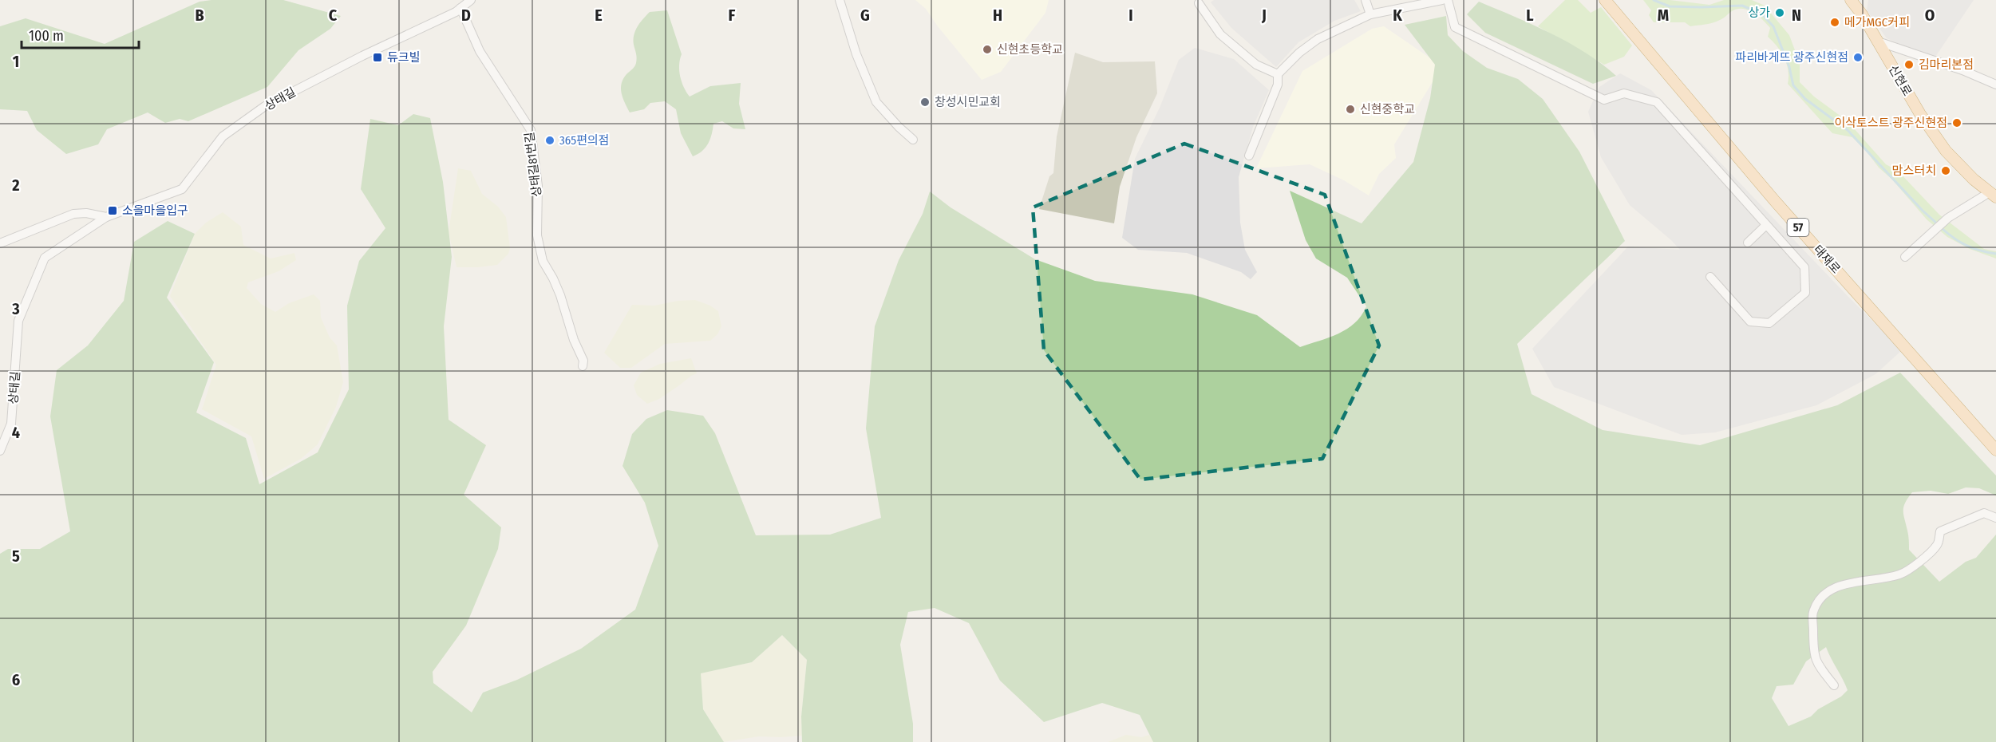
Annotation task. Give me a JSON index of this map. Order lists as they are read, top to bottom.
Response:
{
  "streets": {
    "main road": ["신현로", "57", "태재로"],
    "street": ["상태길", "상태길81번길"]
  },
  "crossings": [
    ["상태길", "상태길81번길"]
  ],
  "places": {
    "other": [
      "상가",
      "메가MGC커피",
      "신현초등학교",
      "파리바게뜨 광주신현점",
      "김마리본점",
      "창성시민교회",
      "신현중학교",
      "이삭토스트 광주신현점",
      "365편의점",
      "맘스터치"
    ],
    "transit": ["듀크빌", "소을마을입구"]
  },
  "scale_bar": "100 m",
  "grid": {
    "columns": [
      "B",
      "C",
      "D",
      "E",
      "F",
      "G",
      "H",
      "I",
      "J",
      "K",
      "L",
      "M",
      "N",
      "O"
    ],
    "rows": [
      "1",
      "2",
      "3",
      "4",
      "5",
      "6"
    ]
  }
}
